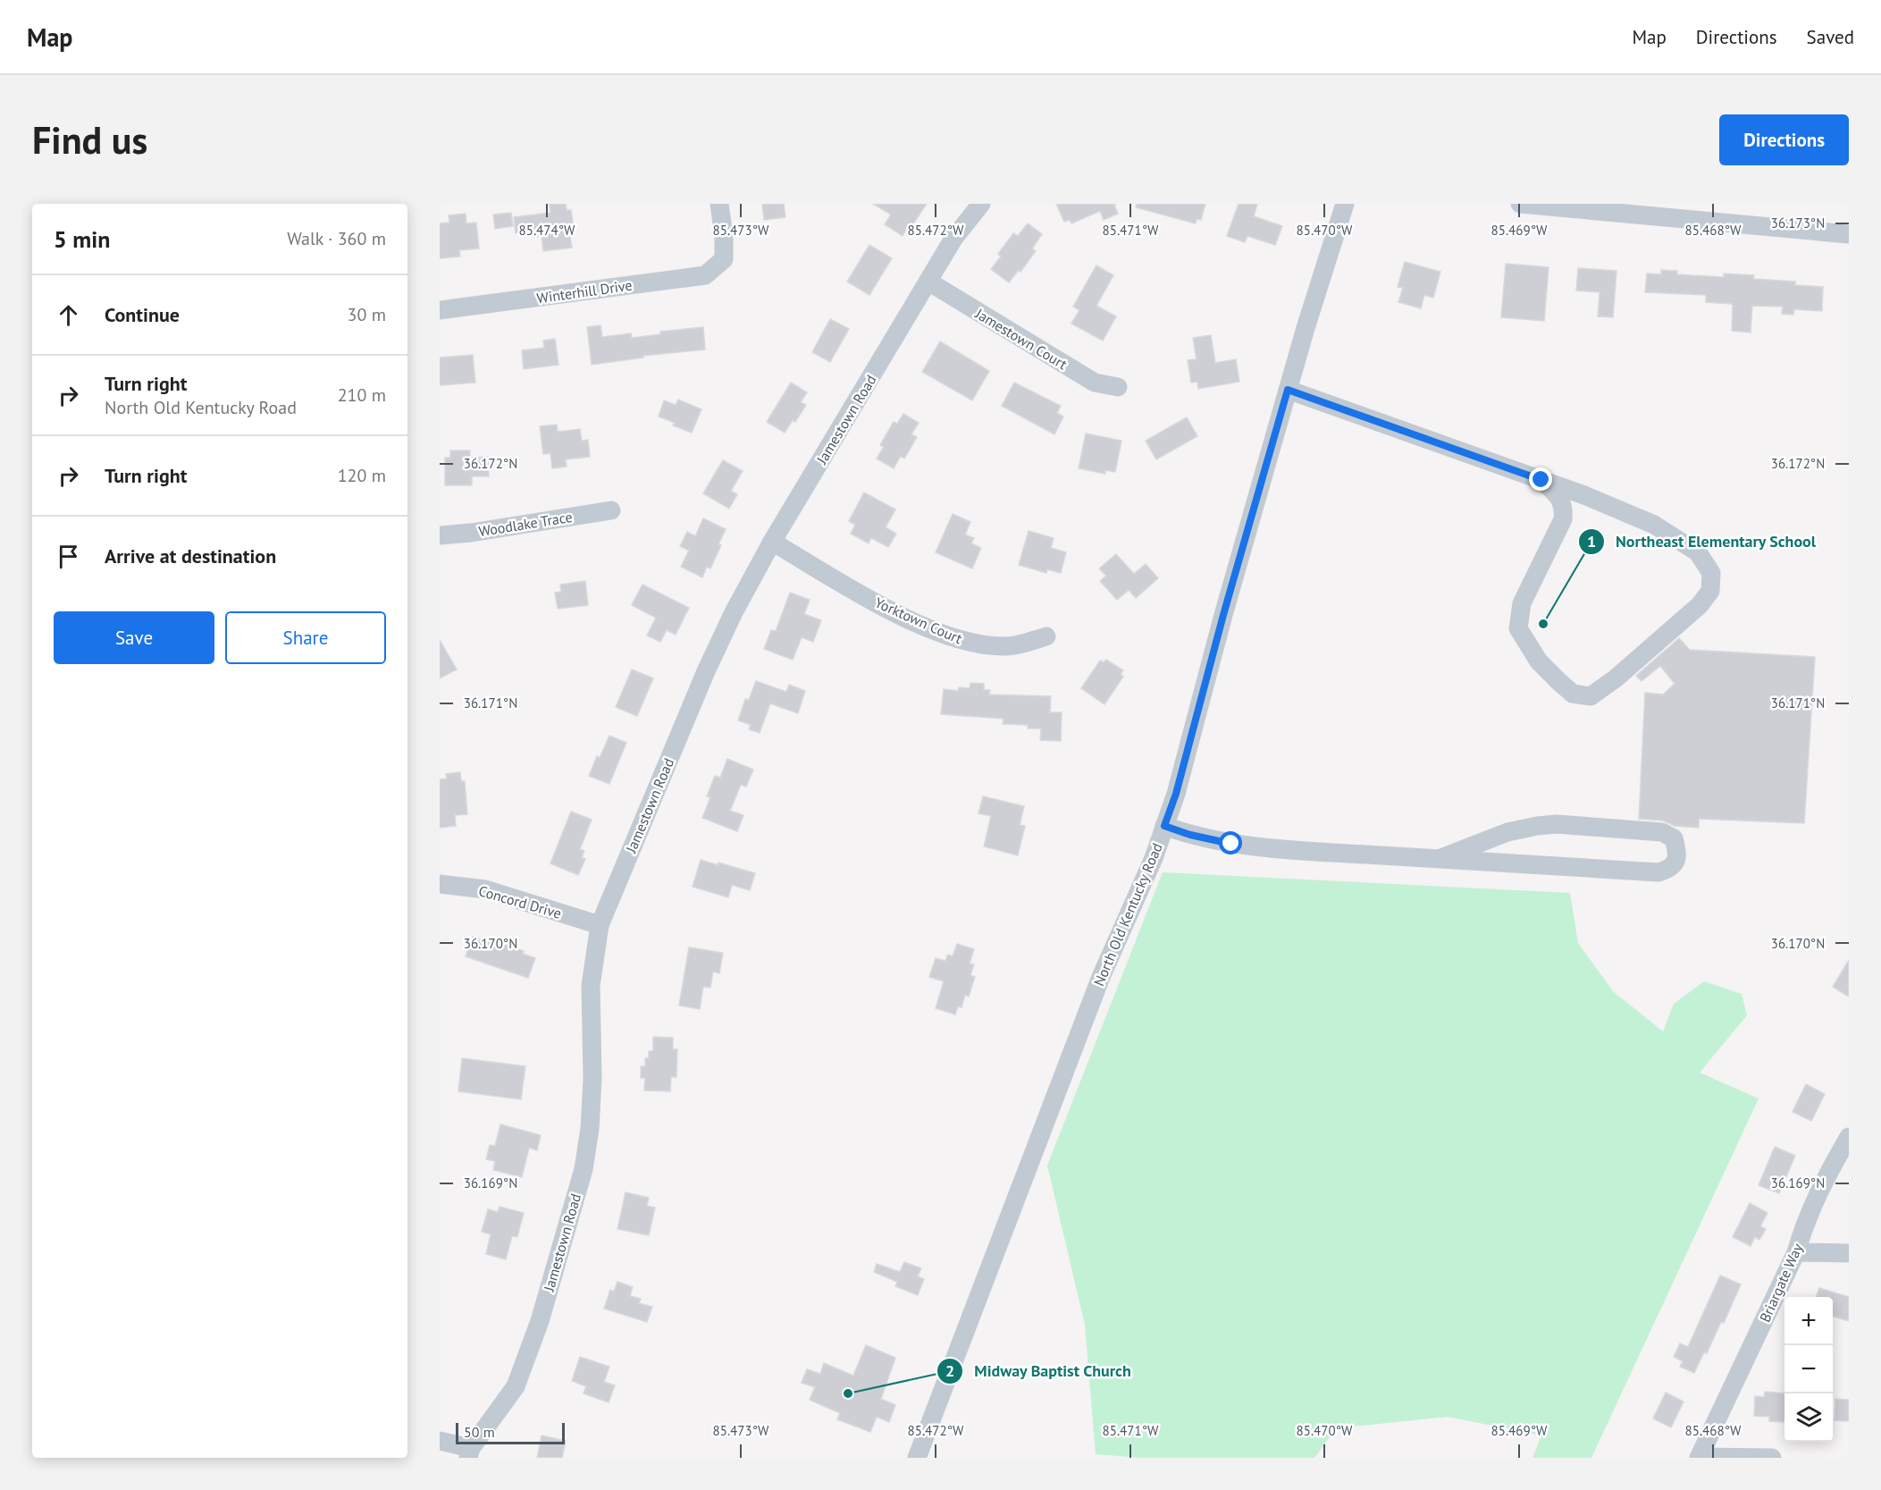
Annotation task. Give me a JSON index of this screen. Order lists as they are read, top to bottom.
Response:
{
  "streets": {
    "street": [
      "Winterhill Drive",
      "Jamestown Court",
      "Jamestown Road",
      "Woodlake Trace",
      "Yorktown Court",
      "Concord Drive",
      "North Old Kentucky Road",
      "Briargate Way"
    ]
  },
  "crossings": [
    ["Jamestown Court", "Jamestown Road"],
    ["Jamestown Road", "Yorktown Court"],
    ["Jamestown Road", "Concord Drive"]
  ],
  "places": ["Northeast Elementary School", "Midway Baptist Church"],
  "scale_bar": "50 m",
  "page": {
    "header": "Map",
    "nav": ["Map", "Directions", "Saved"],
    "buttons": [
      "Directions",
      ["Save", "Share"]
    ],
    "title": "Find us",
    "heading": ["5 min", "Walk · 360 m"],
    "list": [
      ["Continue", "30 m"],
      ["Turn right", "North Old Kentucky Road", "210 m"],
      ["Turn right", "120 m"],
      "Arrive at destination"
    ],
    "map_buttons": ["+", "−"],
    "scale": "50 m"
  },
  "coordinates": [
    "36.173°N",
    "85.474°W",
    "85.473°W",
    "85.472°W",
    "85.471°W",
    "85.470°W",
    "85.469°W",
    "85.468°W",
    "36.172°N",
    "36.171°N",
    "36.170°N",
    "36.169°N"
  ]
}
